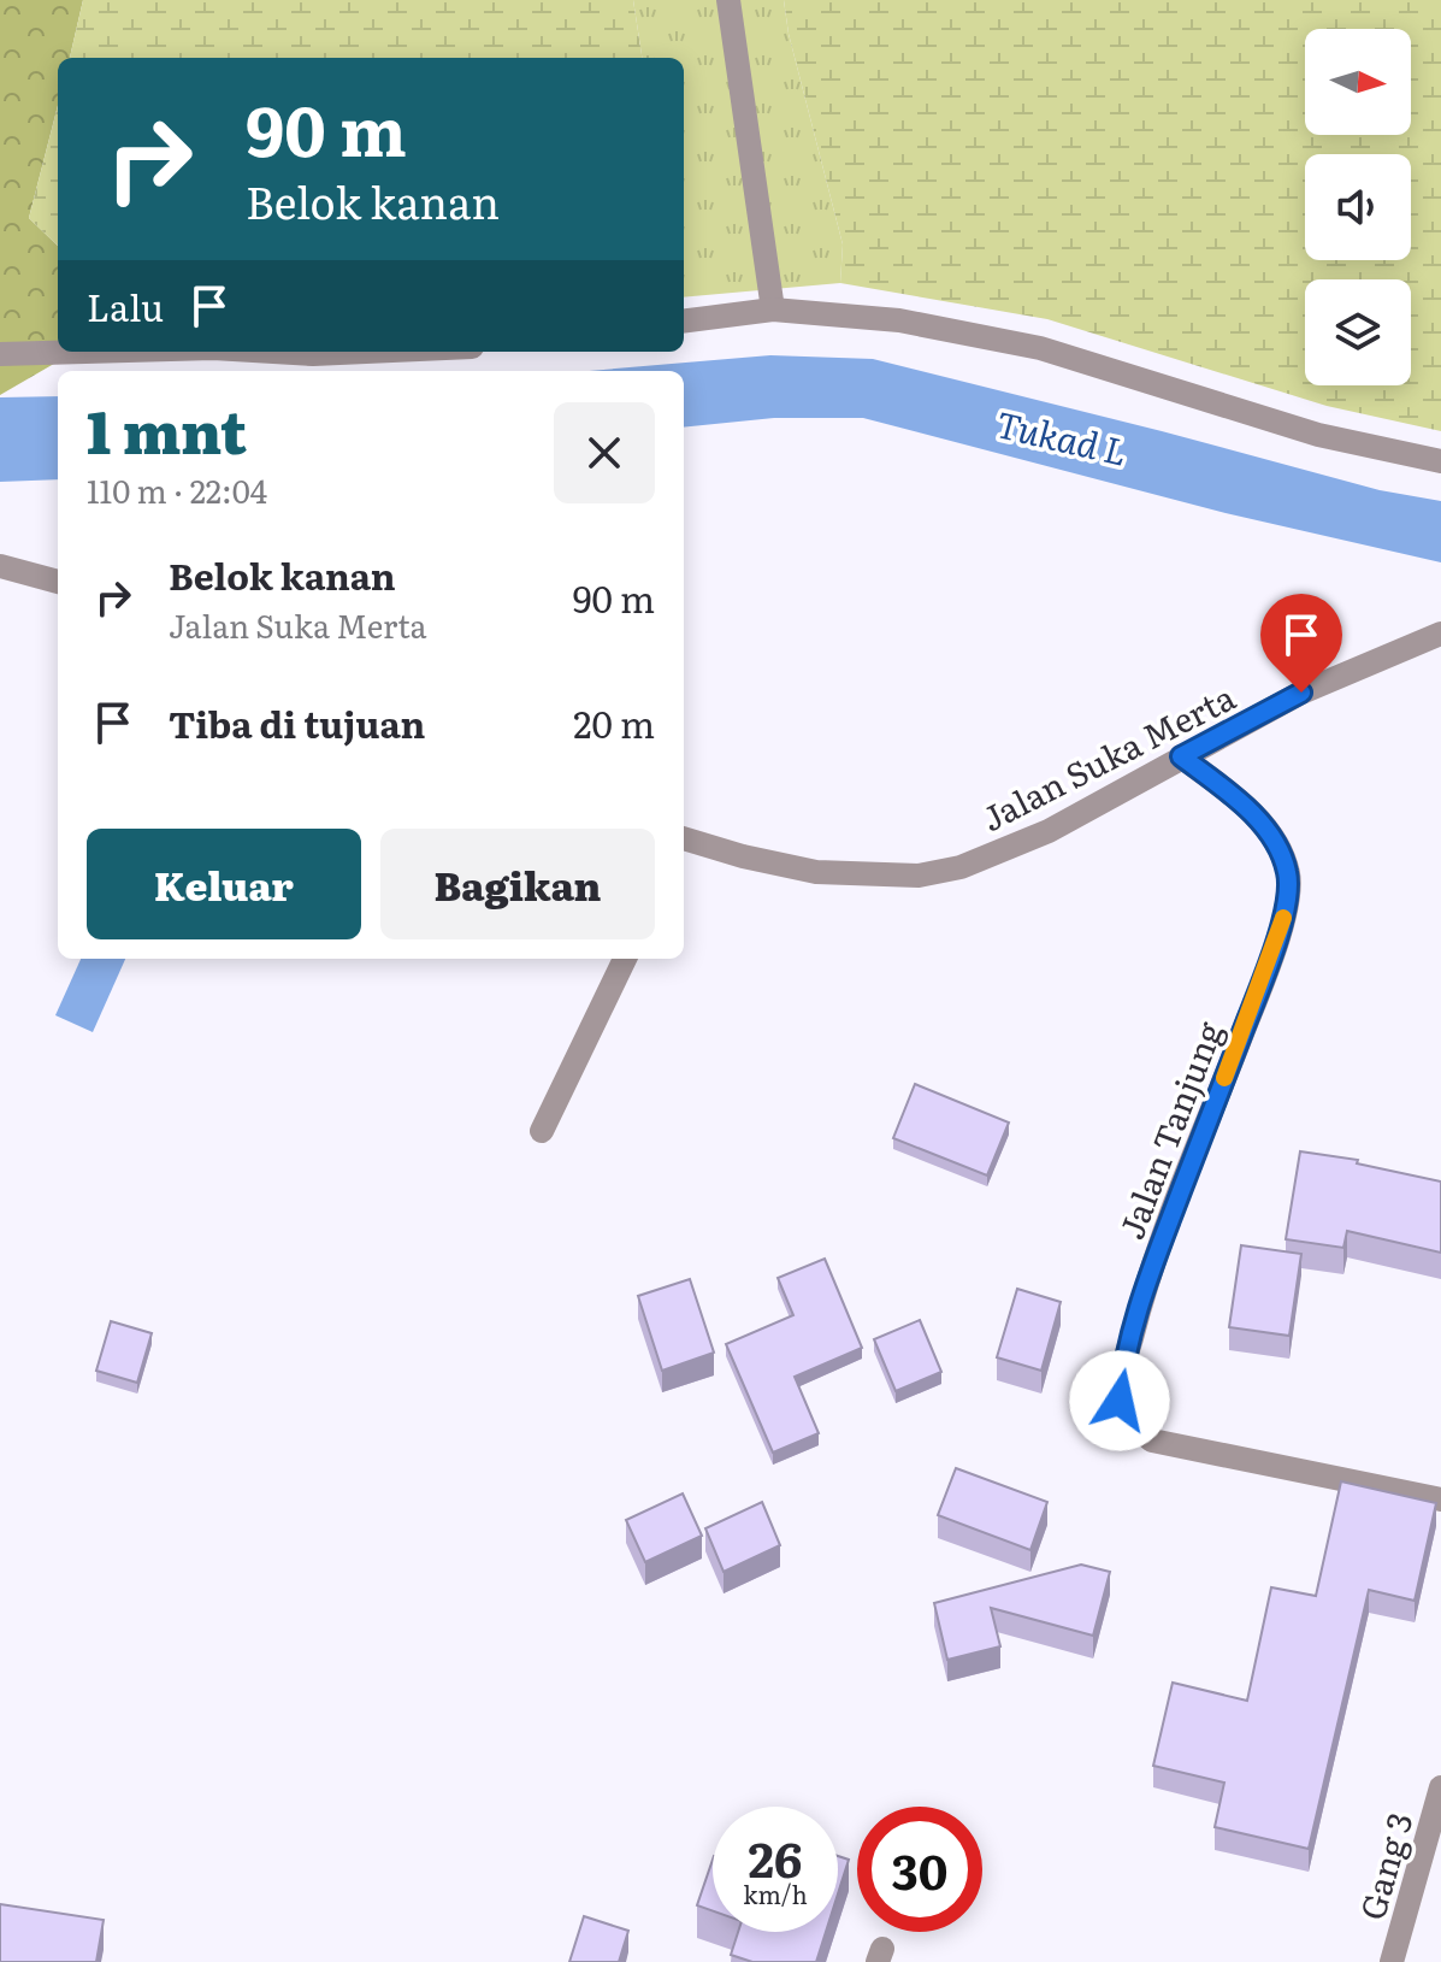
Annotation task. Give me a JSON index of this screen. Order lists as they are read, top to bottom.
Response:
{
  "streets": {
    "street": ["Jalan Suka Merta", "Jalan Tanjung", "Gang 3"]
  },
  "crossings": [
    ["Jalan Suka Merta", "Jalan Tanjung"]
  ],
  "water": ["Tukad L"],
  "north": "right",
  "page": {
    "turn": ["90 m", "Belok kanan"],
    "then": "Lalu",
    "heading": ["1 mnt", "110 m · 22:04"],
    "list": [
      {
        "name": "Belok kanan",
        "note": "Jalan Suka Merta",
        "value": "90 m"
      },
      {
        "name": "Tiba di tujuan",
        "value": "20 m"
      }
    ],
    "buttons": ["Keluar", "Bagikan"],
    "speed": "26 km/h",
    "limit": "30"
  }
}
